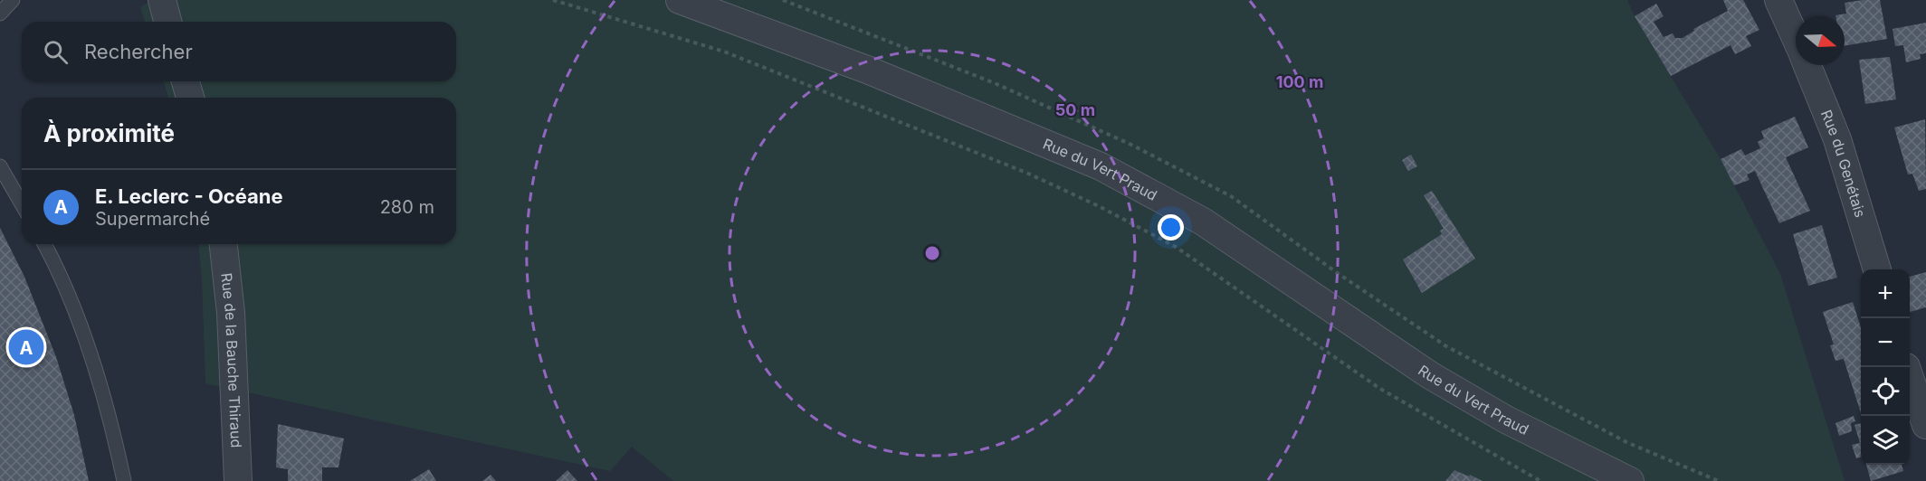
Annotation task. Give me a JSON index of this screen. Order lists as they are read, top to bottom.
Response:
{
  "streets": {
    "street": ["Rue du Genétais", "Rue du Vert Praud", "Rue de la Bauche Thiraud"]
  },
  "north": "right",
  "page": {
    "search": "Rechercher",
    "heading": "À proximité",
    "list": [
      {
        "mark": "A",
        "name": "E. Leclerc - Océane",
        "note": "Supermarché",
        "value": "280 m"
      }
    ],
    "map_buttons": ["+", "−"],
    "pins": "A"
  },
  "rings": ["100 m", "50 m"]
}
